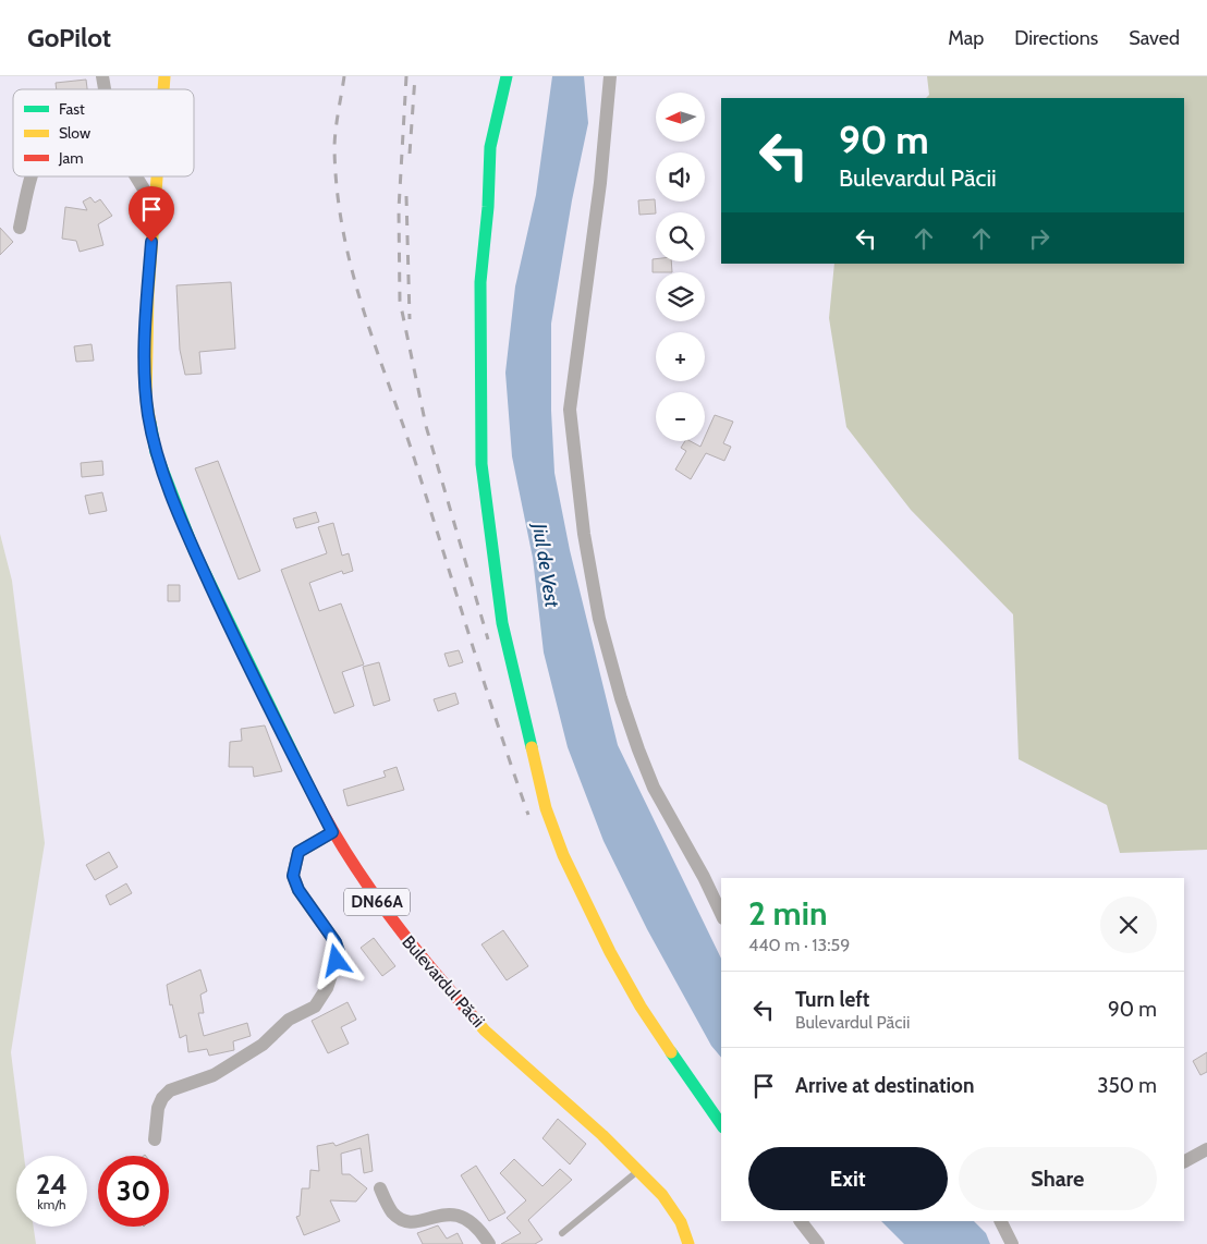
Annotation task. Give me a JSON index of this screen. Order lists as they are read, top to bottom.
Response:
{
  "streets": {
    "main road": ["DN66A", "Bulevardul Păcii"]
  },
  "water": ["Jiul de Vest"],
  "legend": ["Fast", "Slow", "Jam"],
  "north": "left",
  "page": {
    "header": "GoPilot",
    "nav": ["Map", "Directions", "Saved"],
    "map_buttons": ["+", "−"],
    "turn": ["90 m", "Bulevardul Păcii"],
    "heading": ["2 min", "440 m · 13:59"],
    "list": [
      {
        "name": "Turn left",
        "note": "Bulevardul Păcii",
        "value": "90 m"
      },
      {
        "name": "Arrive at destination",
        "value": "350 m"
      }
    ],
    "buttons": ["Exit", "Share"],
    "speed": "24 km/h",
    "limit": "30"
  }
}
